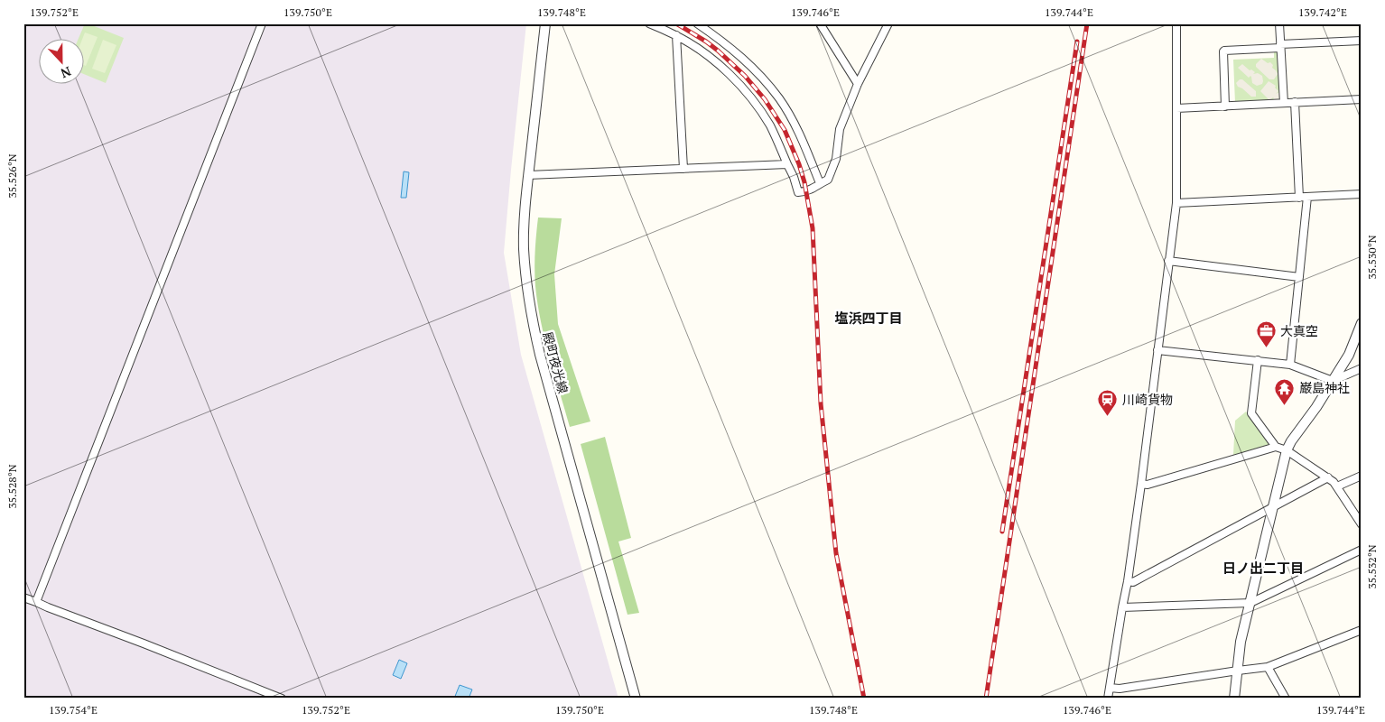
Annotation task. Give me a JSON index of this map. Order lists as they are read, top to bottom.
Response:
{
  "streets": {
    "street": ["殿町夜光線"]
  },
  "districts": ["塩浜四丁目", "日ノ出二丁目"],
  "places": {
    "office": ["大真空"],
    "temple": ["巌島神社"],
    "station": ["川崎貨物"]
  },
  "north": "bottom",
  "coordinates": [
    "139.752°E",
    "139.750°E",
    "139.748°E",
    "139.746°E",
    "139.744°E",
    "139.742°E",
    "35.526°N",
    "35.530°N",
    "35.528°N",
    "35.532°N",
    "139.754°E"
  ]
}
